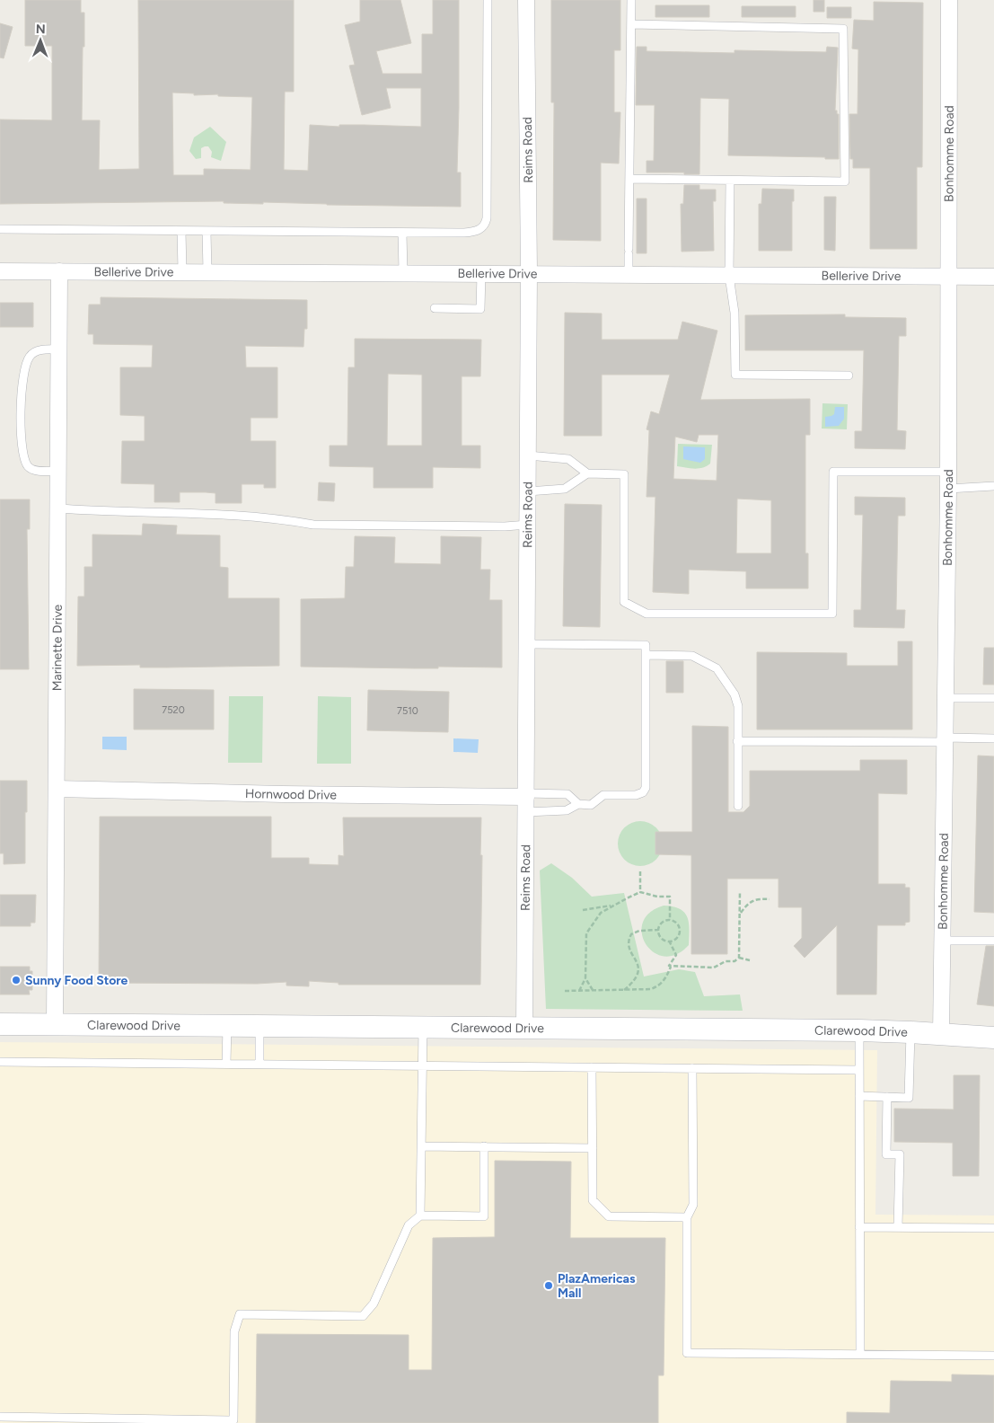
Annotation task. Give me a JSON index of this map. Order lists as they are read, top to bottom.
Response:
{
  "streets": {
    "street": [
      "Reims Road",
      "Bonhomme Road",
      "Bellerive Drive",
      "Marinette Drive",
      "Hornwood Drive",
      "Clarewood Drive"
    ]
  },
  "crossings": [
    ["Reims Road", "Bellerive Drive"],
    ["Reims Road", "Hornwood Drive"],
    ["Reims Road", "Clarewood Drive"],
    ["Bonhomme Road", "Bellerive Drive"],
    ["Bonhomme Road", "Clarewood Drive"],
    ["Bellerive Drive", "Marinette Drive"],
    ["Marinette Drive", "Hornwood Drive"],
    ["Marinette Drive", "Clarewood Drive"]
  ],
  "places": ["Sunny Food Store", "PlazAmericas Mall"],
  "house_numbers": ["7520", "7510"],
  "north": "top"
}
